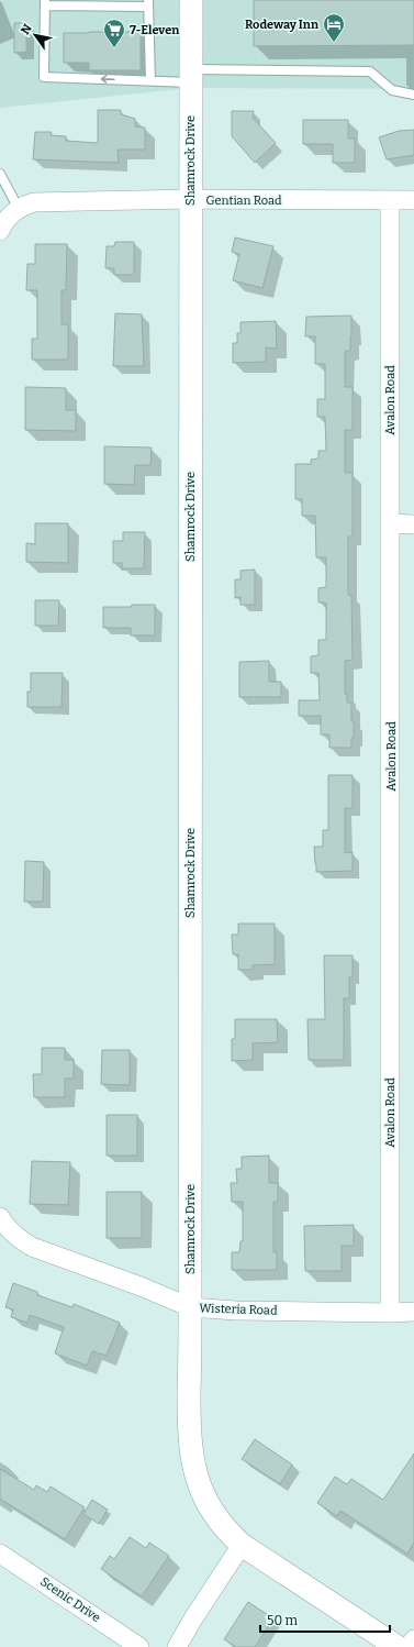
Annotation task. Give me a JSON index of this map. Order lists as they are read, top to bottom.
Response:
{
  "streets": {
    "street": [
      "Shamrock Drive",
      "Gentian Road",
      "Avalon Road",
      "Wisteria Road",
      "Scenic Drive"
    ]
  },
  "crossings": [
    ["Shamrock Drive", "Gentian Road"],
    ["Shamrock Drive", "Wisteria Road"],
    ["Gentian Road", "Avalon Road"],
    ["Avalon Road", "Wisteria Road"]
  ],
  "places": {
    "hotel": ["Rodeway Inn"],
    "supermarket": ["7-Eleven"]
  },
  "scale_bar": "50 m",
  "north": "top left"
}
